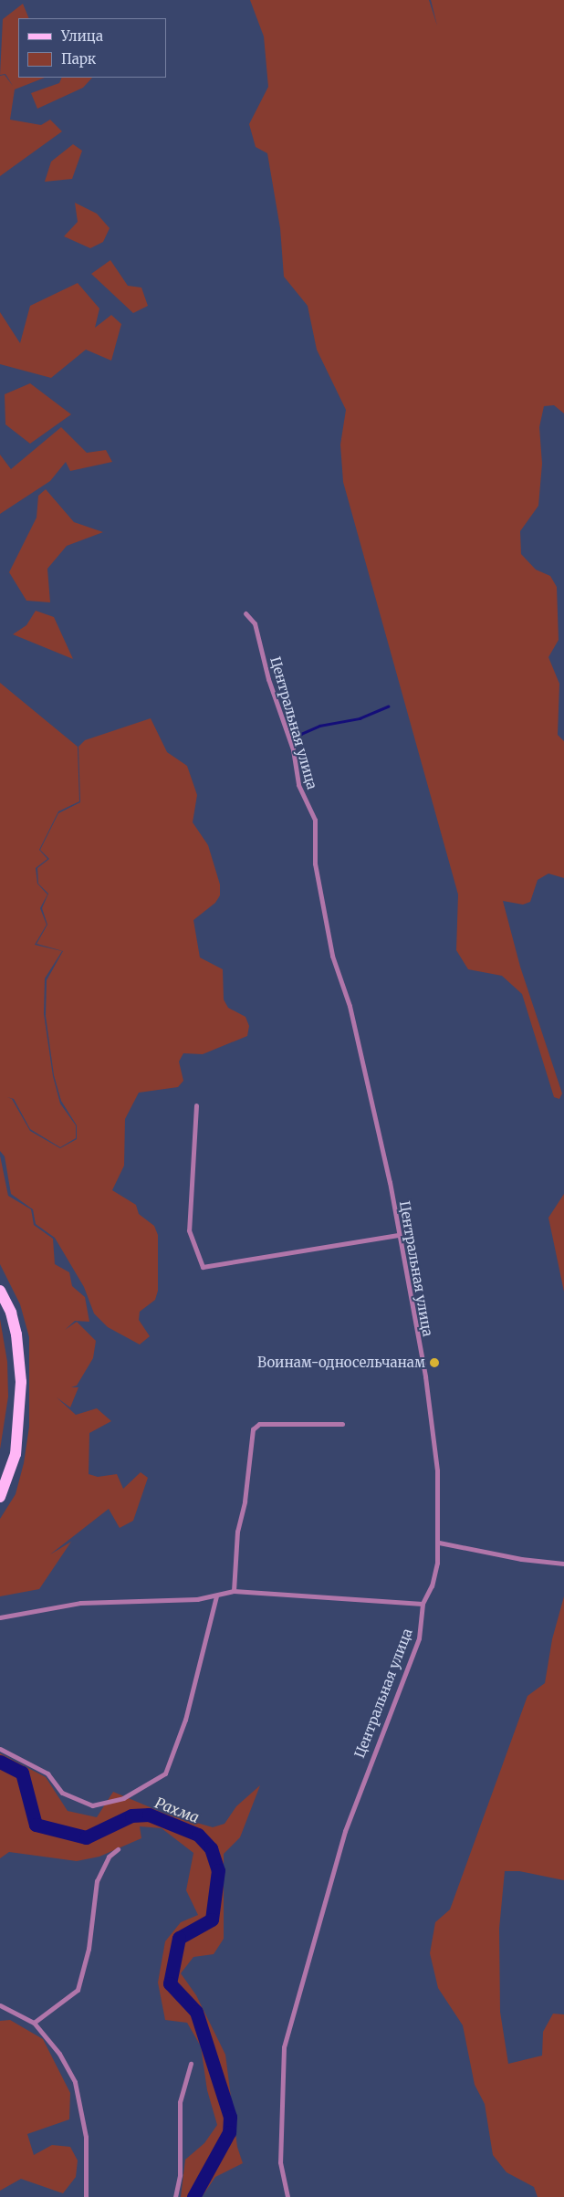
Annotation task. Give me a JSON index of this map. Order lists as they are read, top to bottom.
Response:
{
  "streets": {
    "street": ["Центральная улица"]
  },
  "water": ["Рахма"],
  "places": ["Воинам-односельчанам"],
  "legend": ["Улица", "Парк"]
}
